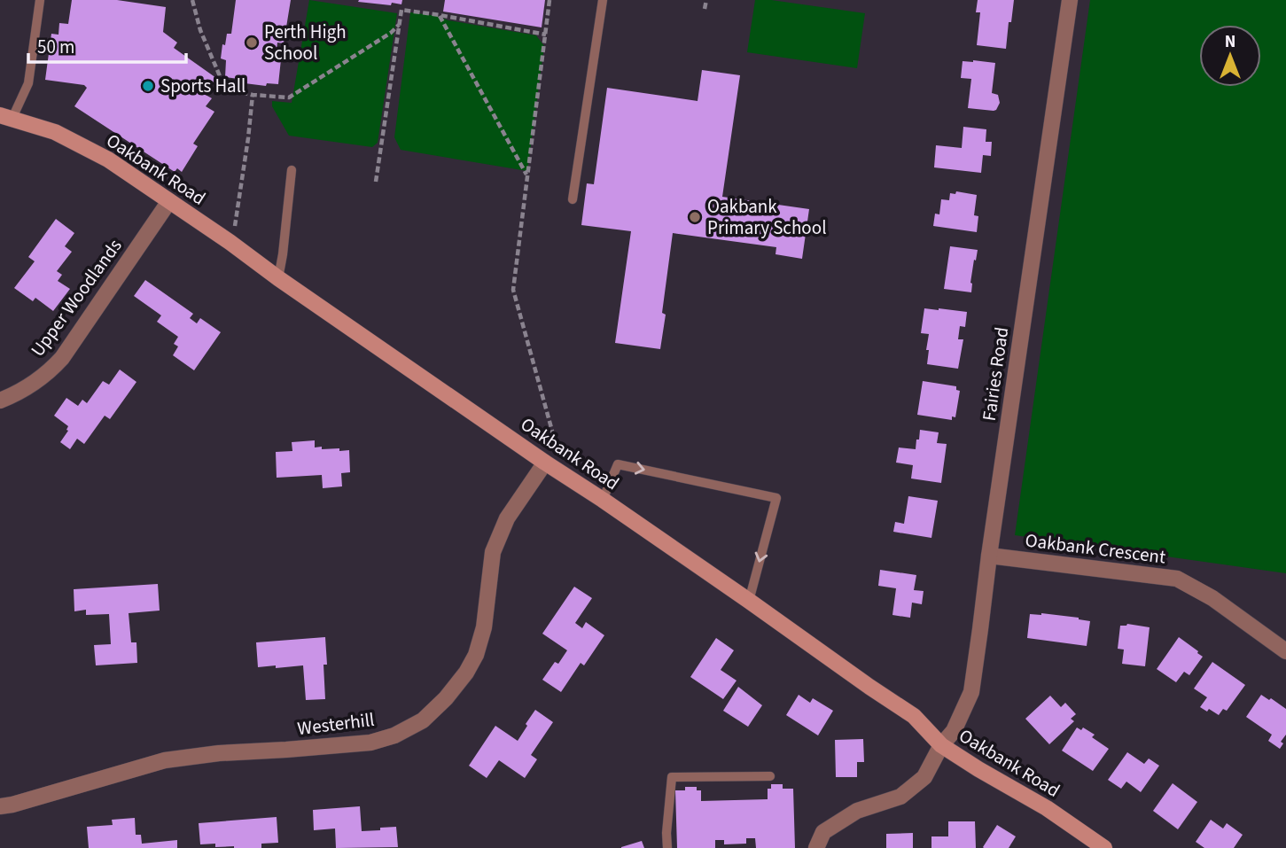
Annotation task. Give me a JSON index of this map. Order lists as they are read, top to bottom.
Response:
{
  "streets": {
    "street": [
      "Oakbank Road",
      "Upper Woodlands",
      "Fairies Road",
      "Oakbank Crescent",
      "Westerhill"
    ]
  },
  "crossings": [
    ["Oakbank Road", "Upper Woodlands"],
    ["Oakbank Road", "Fairies Road"],
    ["Oakbank Road", "Westerhill"],
    ["Fairies Road", "Oakbank Crescent"]
  ],
  "places": ["Perth High School", "Sports Hall", "Oakbank Primary School"],
  "scale_bar": "50 m",
  "north": "top"
}
